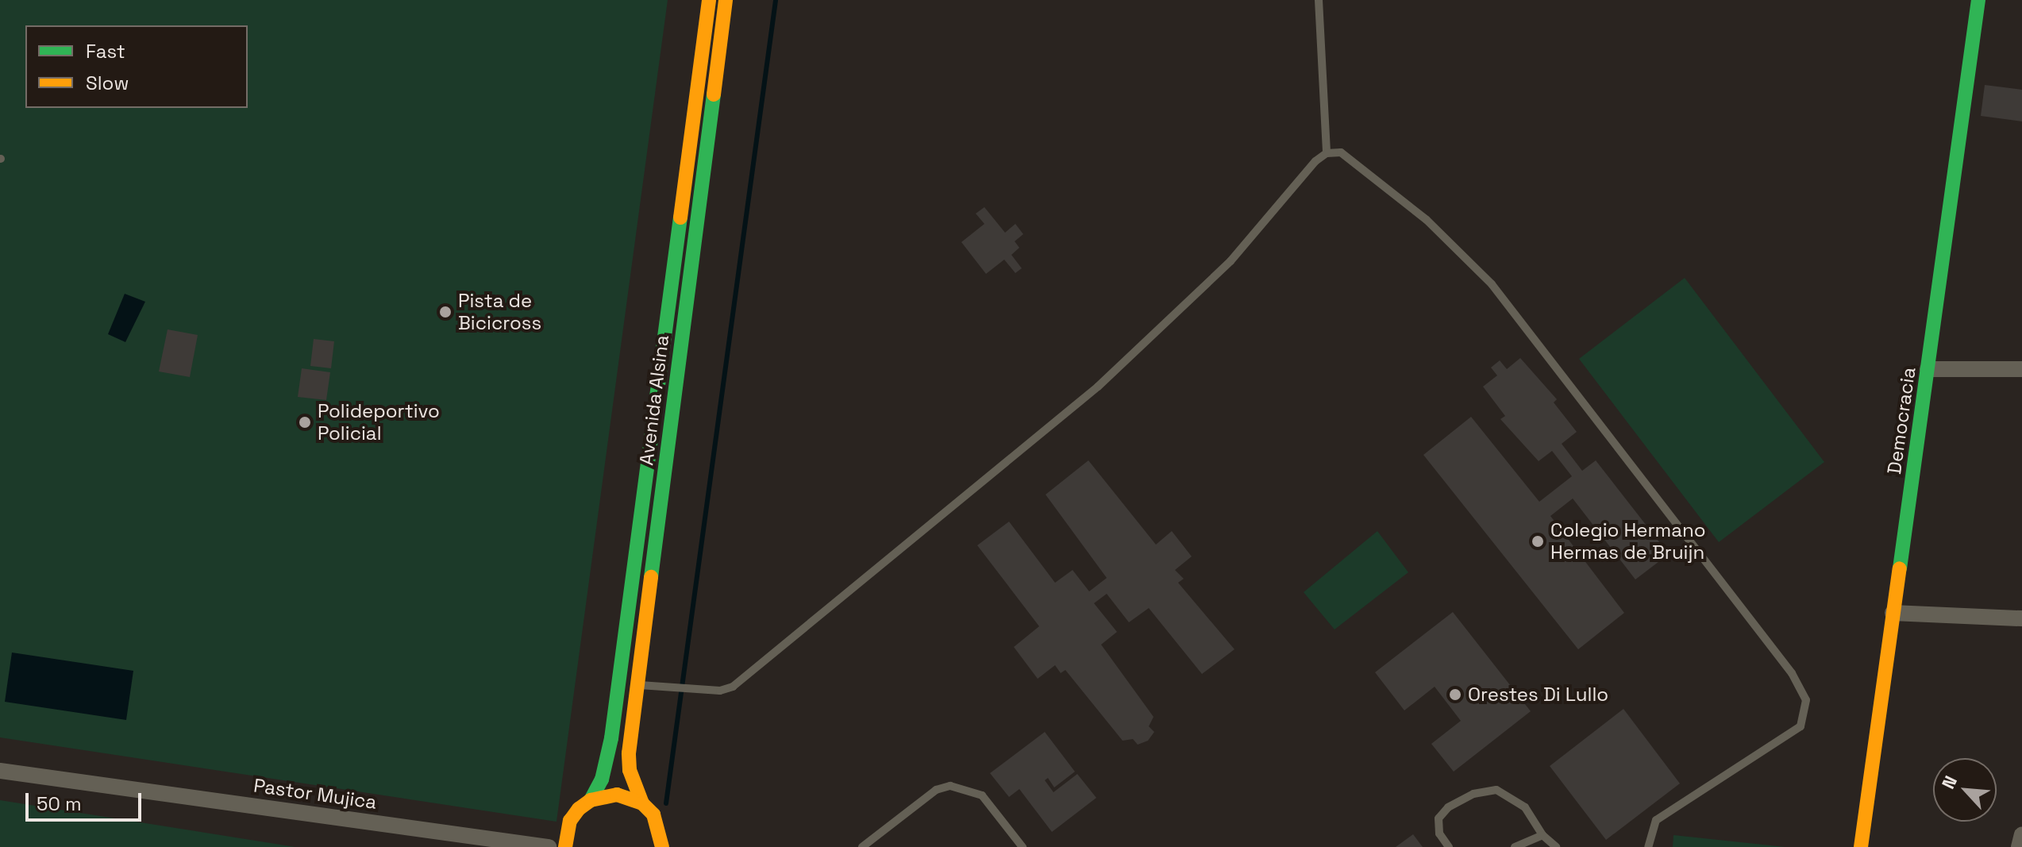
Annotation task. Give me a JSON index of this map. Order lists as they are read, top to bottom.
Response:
{
  "streets": {
    "main road": ["Avenida Alsina", "Democracia"],
    "street": ["Pastor Mujica"]
  },
  "places": [
    "Pista de Bicicross",
    "Polideportivo Policial",
    "Colegio Hermano Hermas de Bruijn",
    "Orestes Di Lullo"
  ],
  "legend": ["Fast", "Slow"],
  "scale_bar": "50 m",
  "north": "top left"
}
